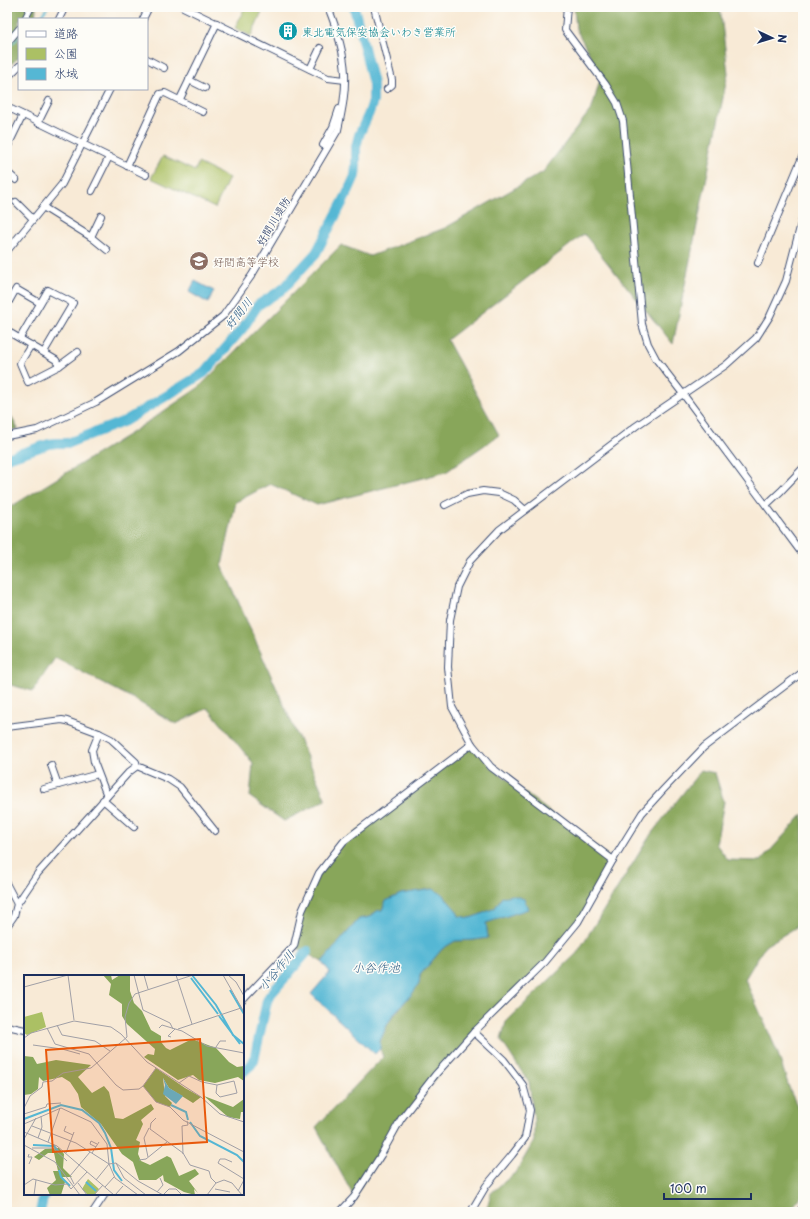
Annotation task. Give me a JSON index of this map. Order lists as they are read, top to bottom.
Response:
{
  "streets": {
    "street": ["好間川堤防"]
  },
  "water": ["好間川", "小谷作池", "小谷作川"],
  "places": {
    "building": ["東北電気保安協会いわき営業所"],
    "school or university": ["好間高等学校"]
  },
  "legend": ["道路", "公園", "水域"],
  "scale_bar": "100 m",
  "north": "right"
}
